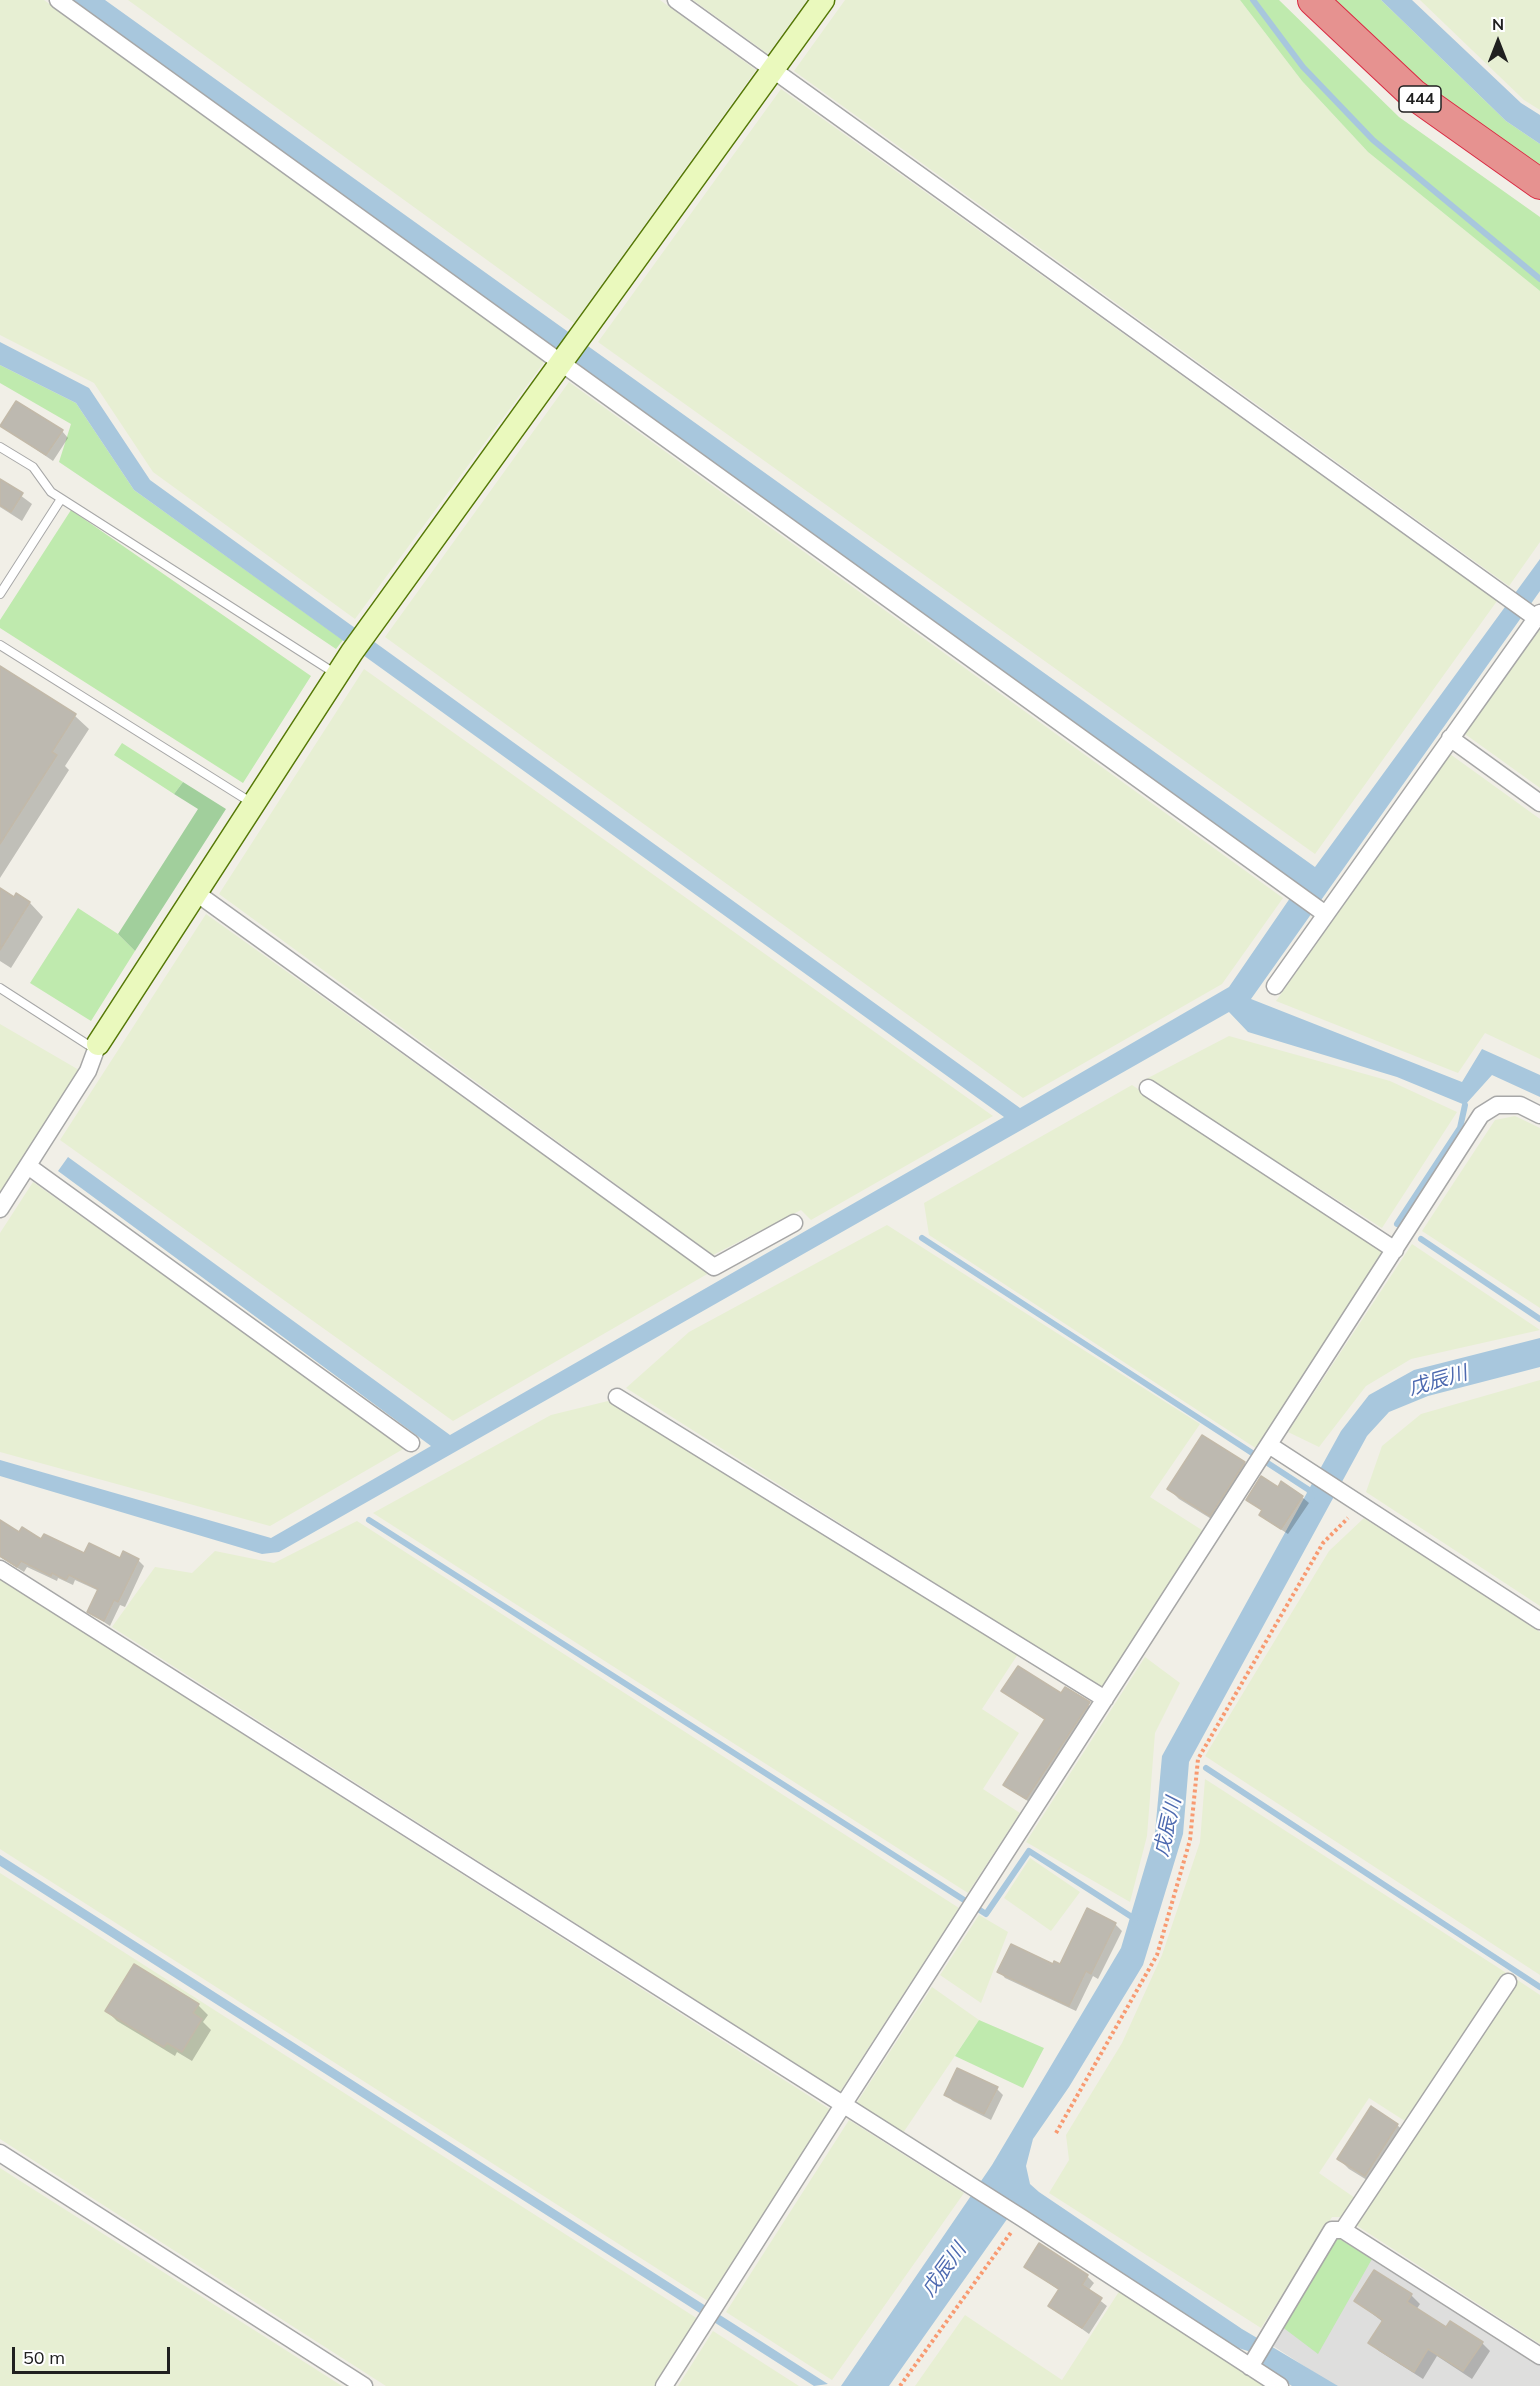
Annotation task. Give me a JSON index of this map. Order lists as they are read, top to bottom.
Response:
{
  "streets": {
    "highway": ["444"]
  },
  "water": ["戊辰川"],
  "scale_bar": "50 m",
  "north": "top"
}
